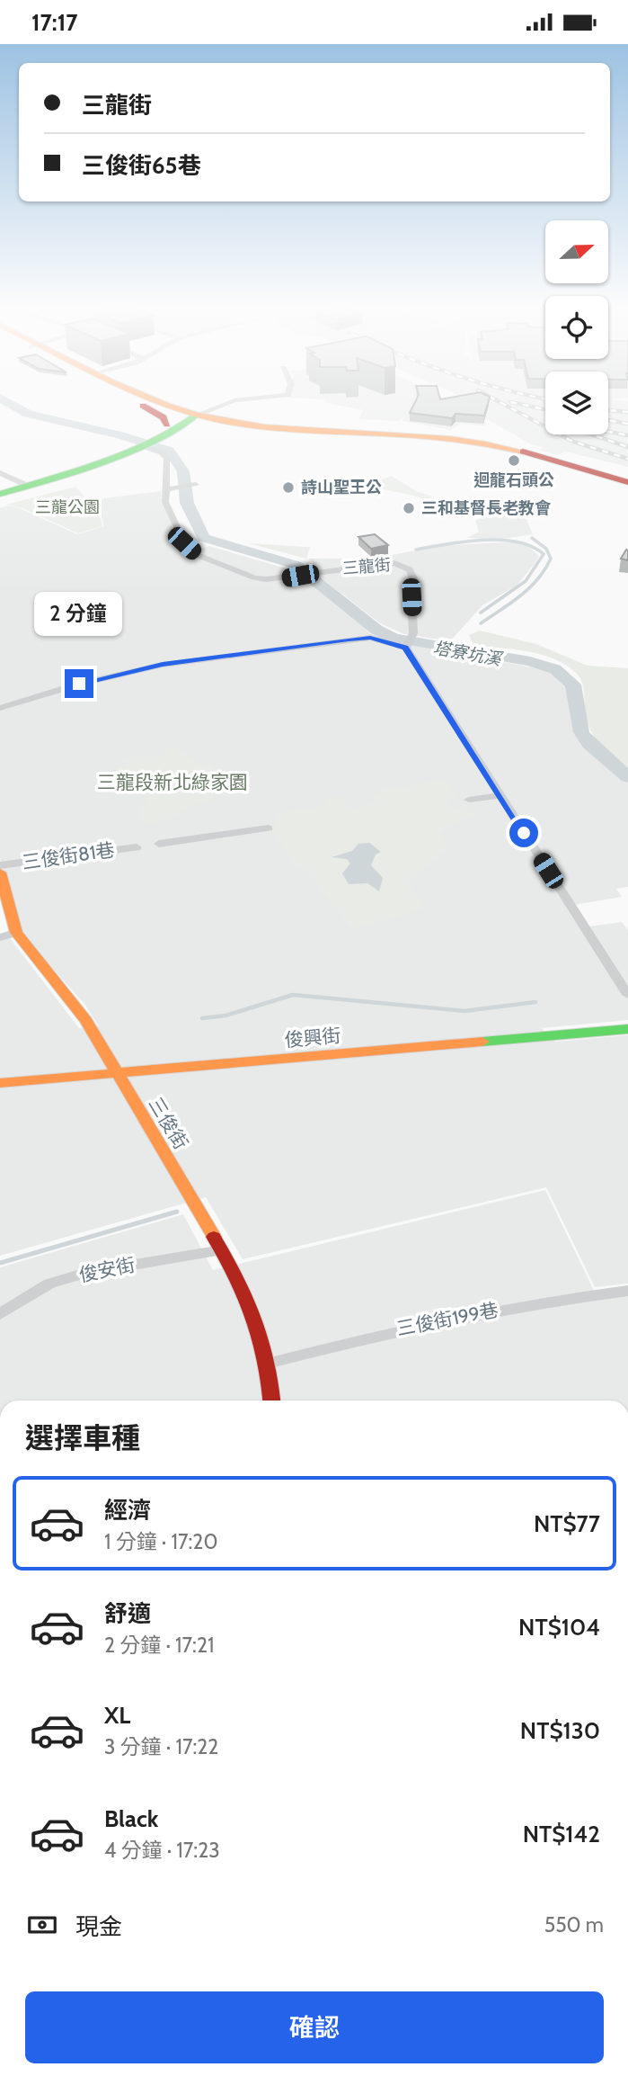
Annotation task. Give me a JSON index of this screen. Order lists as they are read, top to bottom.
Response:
{
  "streets": {
    "main road": ["俊興街", "三俊街"],
    "street": [
      "三龍街",
      "三俊街81巷",
      "俊安街",
      "三俊街199巷"
    ]
  },
  "crossings": [
    ["俊興街", "三俊街"],
    ["三俊街", "俊安街"],
    ["三俊街", "三俊街199巷"]
  ],
  "water": ["塔寮坑溪"],
  "parks": ["三龍公園", "三龍段新北綠家園"],
  "places": ["迴龍石頭公", "詩山聖王公", "三和基督長老教會"],
  "north": "right",
  "page": {
    "status": "17:17",
    "banner": ["三龍街", "三俊街65巷"],
    "bubble": "2 分鐘",
    "heading": "選擇車種",
    "list": [
      {
        "name": "經濟",
        "note": "1 分鐘 · 17:20",
        "value": "NT$77"
      },
      {
        "name": "舒適",
        "note": "2 分鐘 · 17:21",
        "value": "NT$104"
      },
      {
        "name": "XL",
        "note": "3 分鐘 · 17:22",
        "value": "NT$130"
      },
      {
        "name": "Black",
        "note": "4 分鐘 · 17:23",
        "value": "NT$142"
      }
    ],
    "pay": ["現金", "550 m"],
    "buttons": "確認"
  }
}
